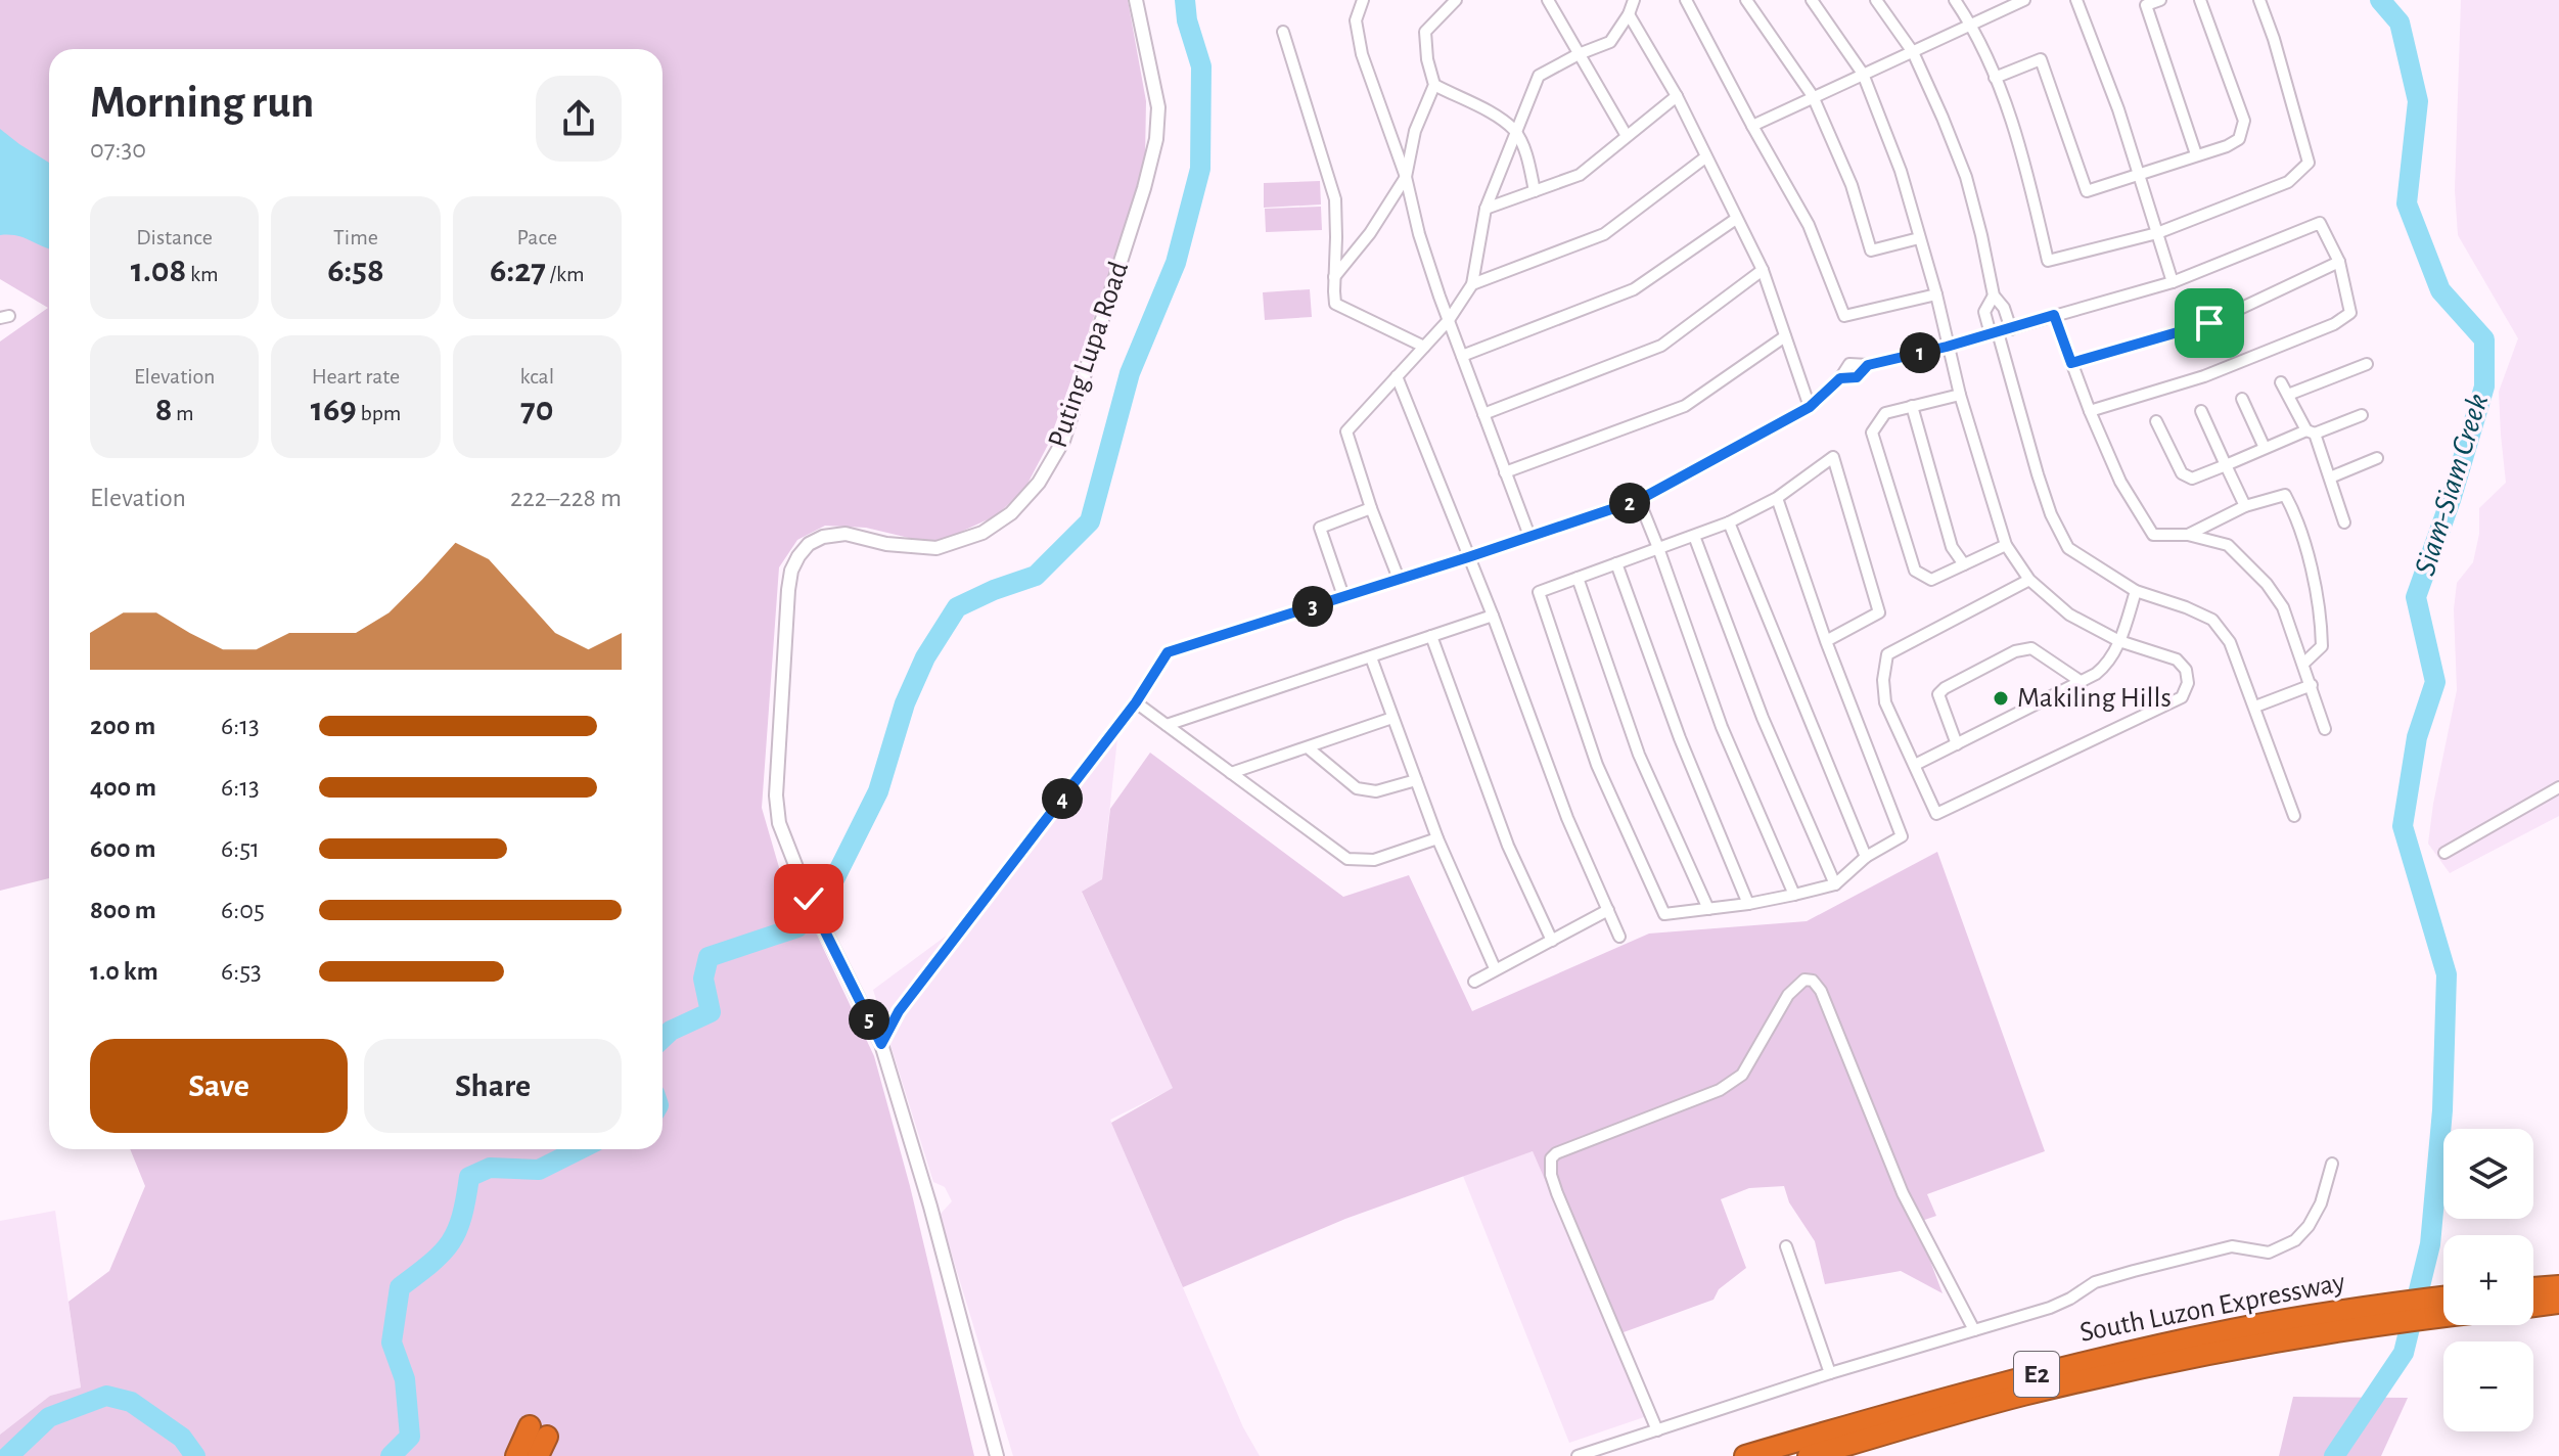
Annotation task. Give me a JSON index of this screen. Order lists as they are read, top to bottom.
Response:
{
  "streets": {
    "highway": ["South Luzon Expressway", "E2"],
    "street": ["Puting Lupa Road"]
  },
  "water": ["Siam-Siam Creek"],
  "places": ["Makiling Hills"],
  "page": {
    "heading": ["Morning run", "07:30"],
    "stats": [
      ["Distance", "1.08 km"],
      ["Time", "6:58"],
      ["Pace", "6:27 /km"],
      ["Elevation", "8 m"],
      ["Heart rate", "169 bpm"],
      ["kcal", "70"]
    ],
    "pins": [
      "1",
      "2",
      "3",
      "4",
      "5"
    ],
    "chart": ["Elevation", "222–228 m"],
    "list": [
      {
        "name": "200 m",
        "note": "6:13"
      },
      {
        "name": "400 m",
        "note": "6:13"
      },
      {
        "name": "600 m",
        "note": "6:51"
      },
      {
        "name": "800 m",
        "note": "6:05"
      },
      {
        "name": "1.0 km",
        "note": "6:53"
      }
    ],
    "buttons": ["Save", "Share"],
    "map_buttons": ["+", "−"]
  }
}
